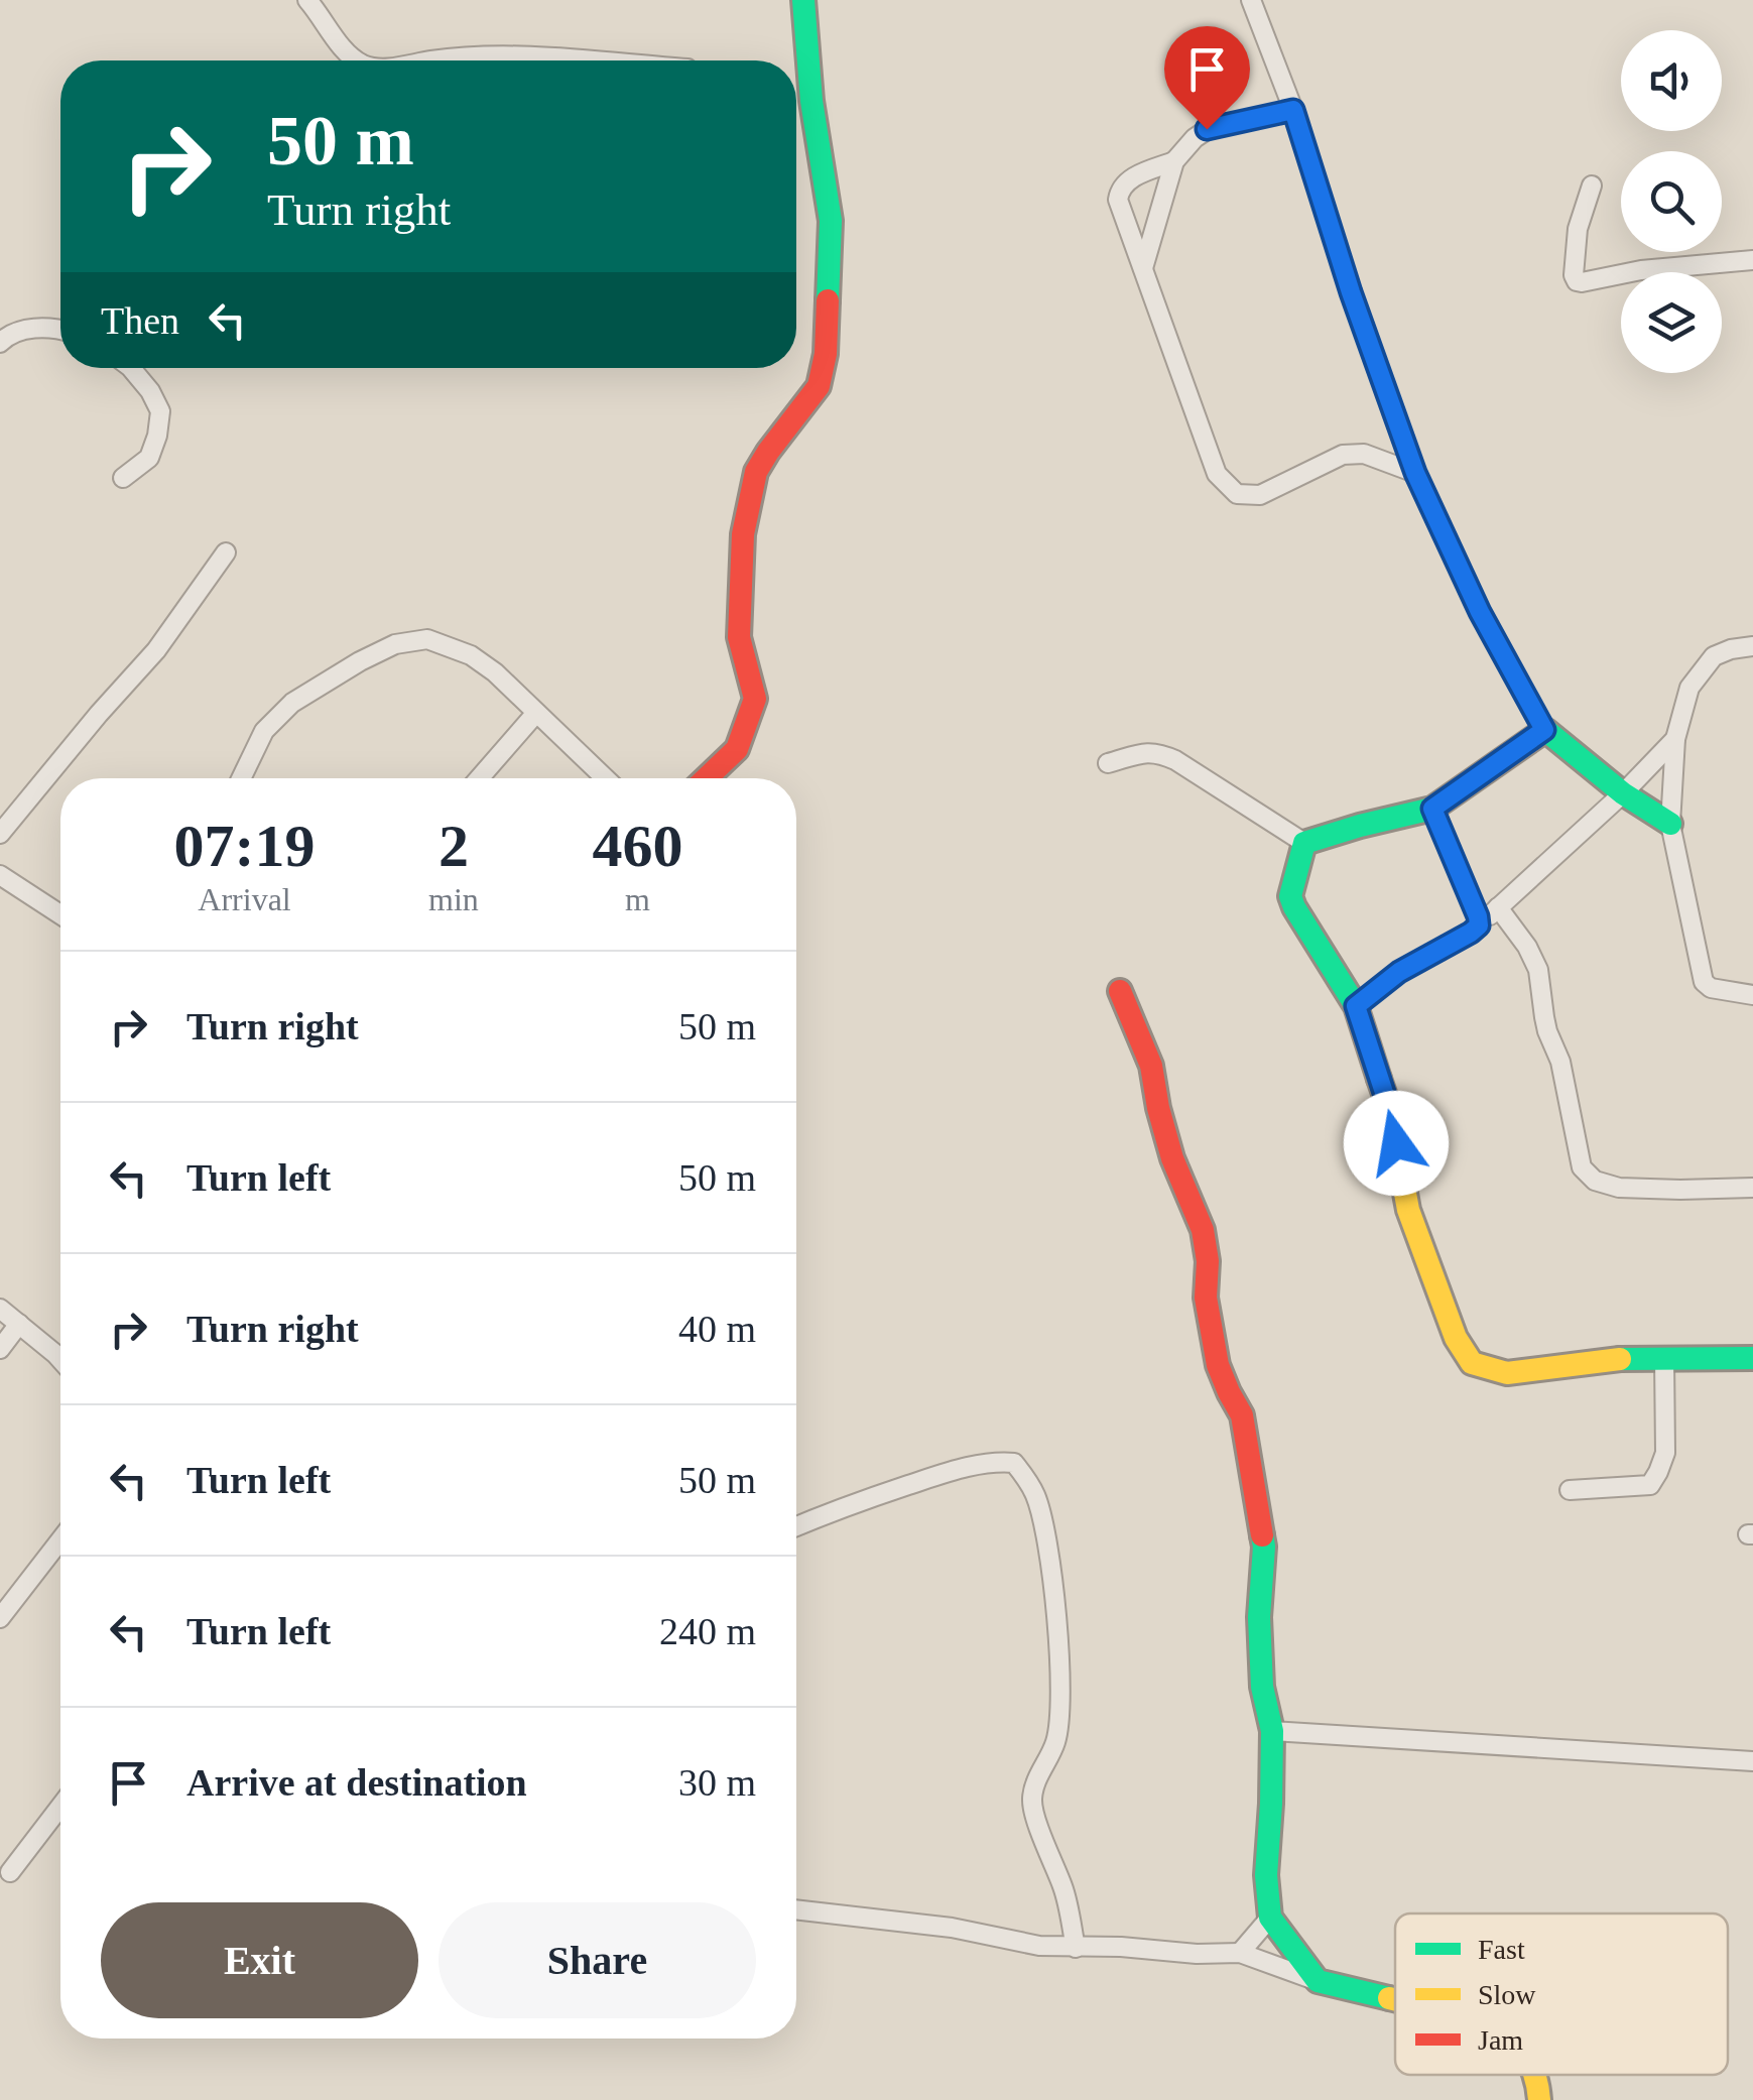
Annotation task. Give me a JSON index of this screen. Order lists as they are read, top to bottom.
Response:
{
  "legend": ["Fast", "Slow", "Jam"],
  "page": {
    "turn": ["50 m", "Turn right"],
    "then": "Then",
    "eta": [
      "07:19",
      "Arrival",
      "2",
      "min",
      "460",
      "m"
    ],
    "list": [
      {
        "name": "Turn right",
        "value": "50 m"
      },
      {
        "name": "Turn left",
        "value": "50 m"
      },
      {
        "name": "Turn right",
        "value": "40 m"
      },
      {
        "name": "Turn left",
        "value": "50 m"
      },
      {
        "name": "Turn left",
        "value": "240 m"
      },
      {
        "name": "Arrive at destination",
        "value": "30 m"
      }
    ],
    "buttons": ["Exit", "Share"]
  }
}
